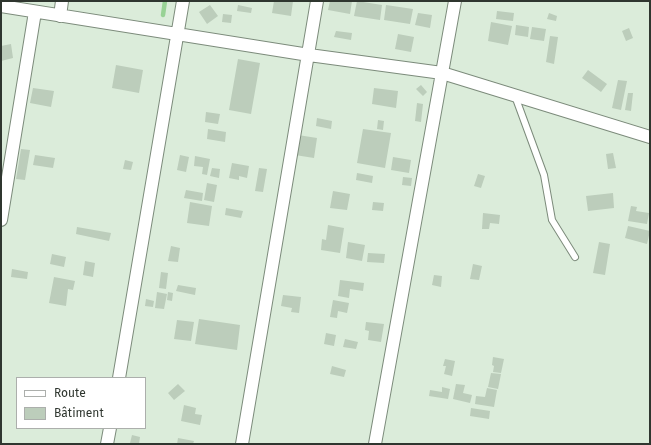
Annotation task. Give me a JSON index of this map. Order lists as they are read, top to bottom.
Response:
{
  "legend": ["Route", "Bâtiment"]
}
